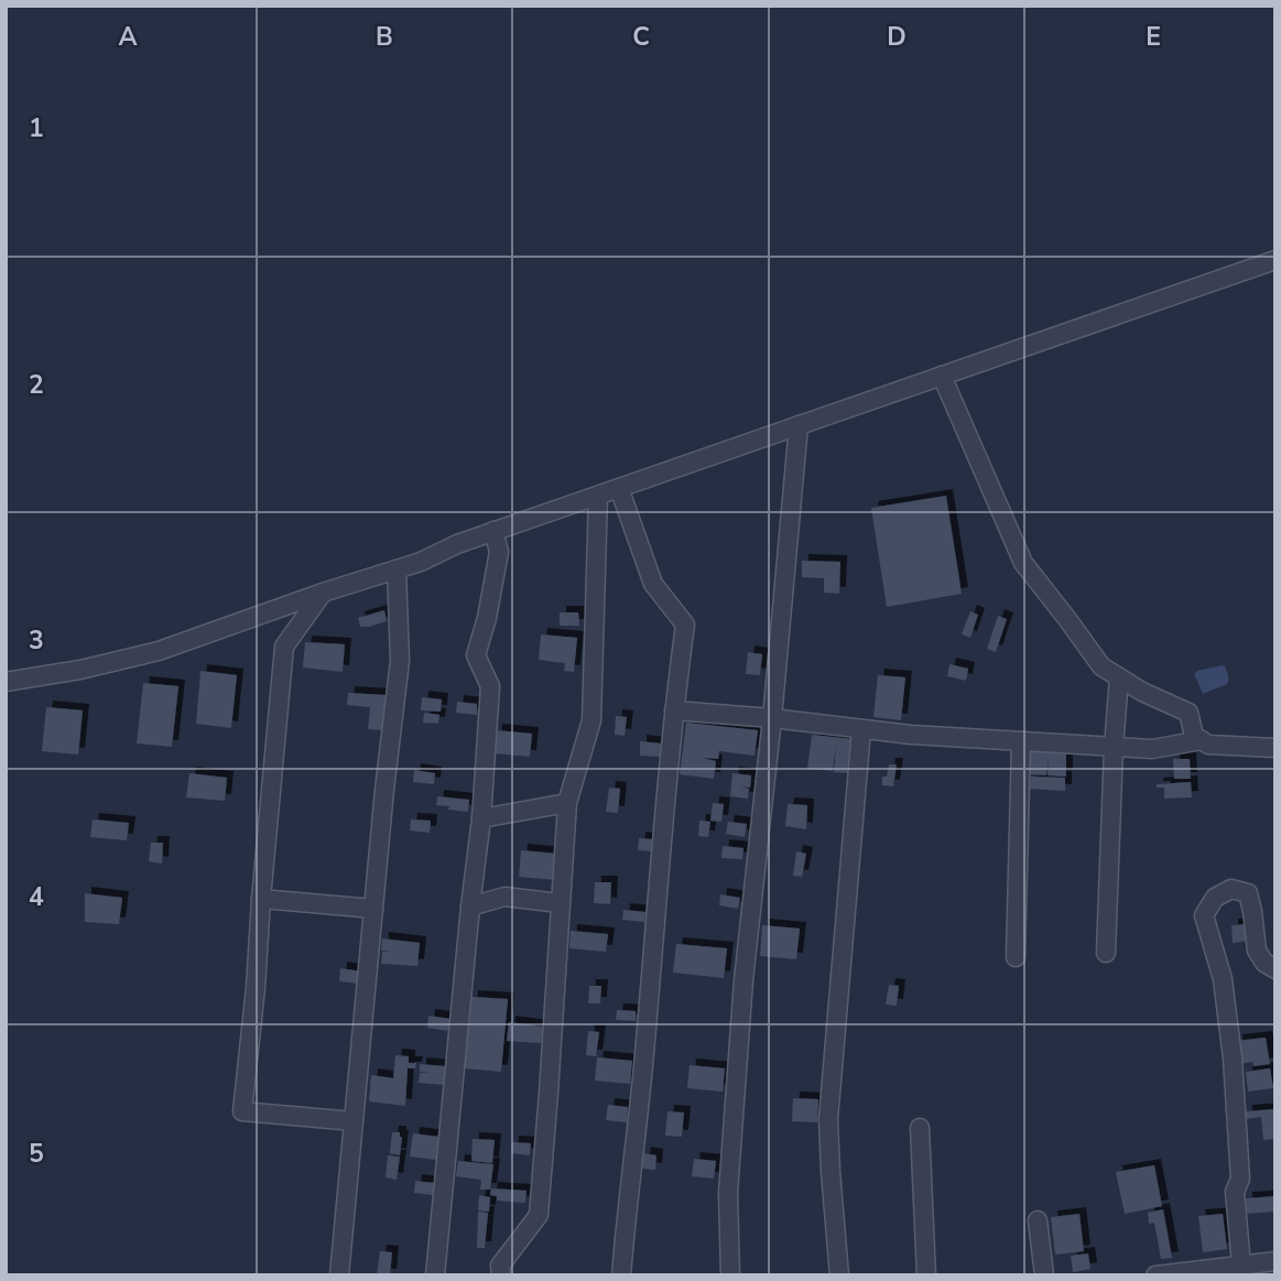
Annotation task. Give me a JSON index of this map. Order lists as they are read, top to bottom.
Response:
{
  "grid": {
    "columns": [
      "A",
      "B",
      "C",
      "D",
      "E"
    ],
    "rows": [
      "1",
      "2",
      "3",
      "4",
      "5"
    ]
  }
}
